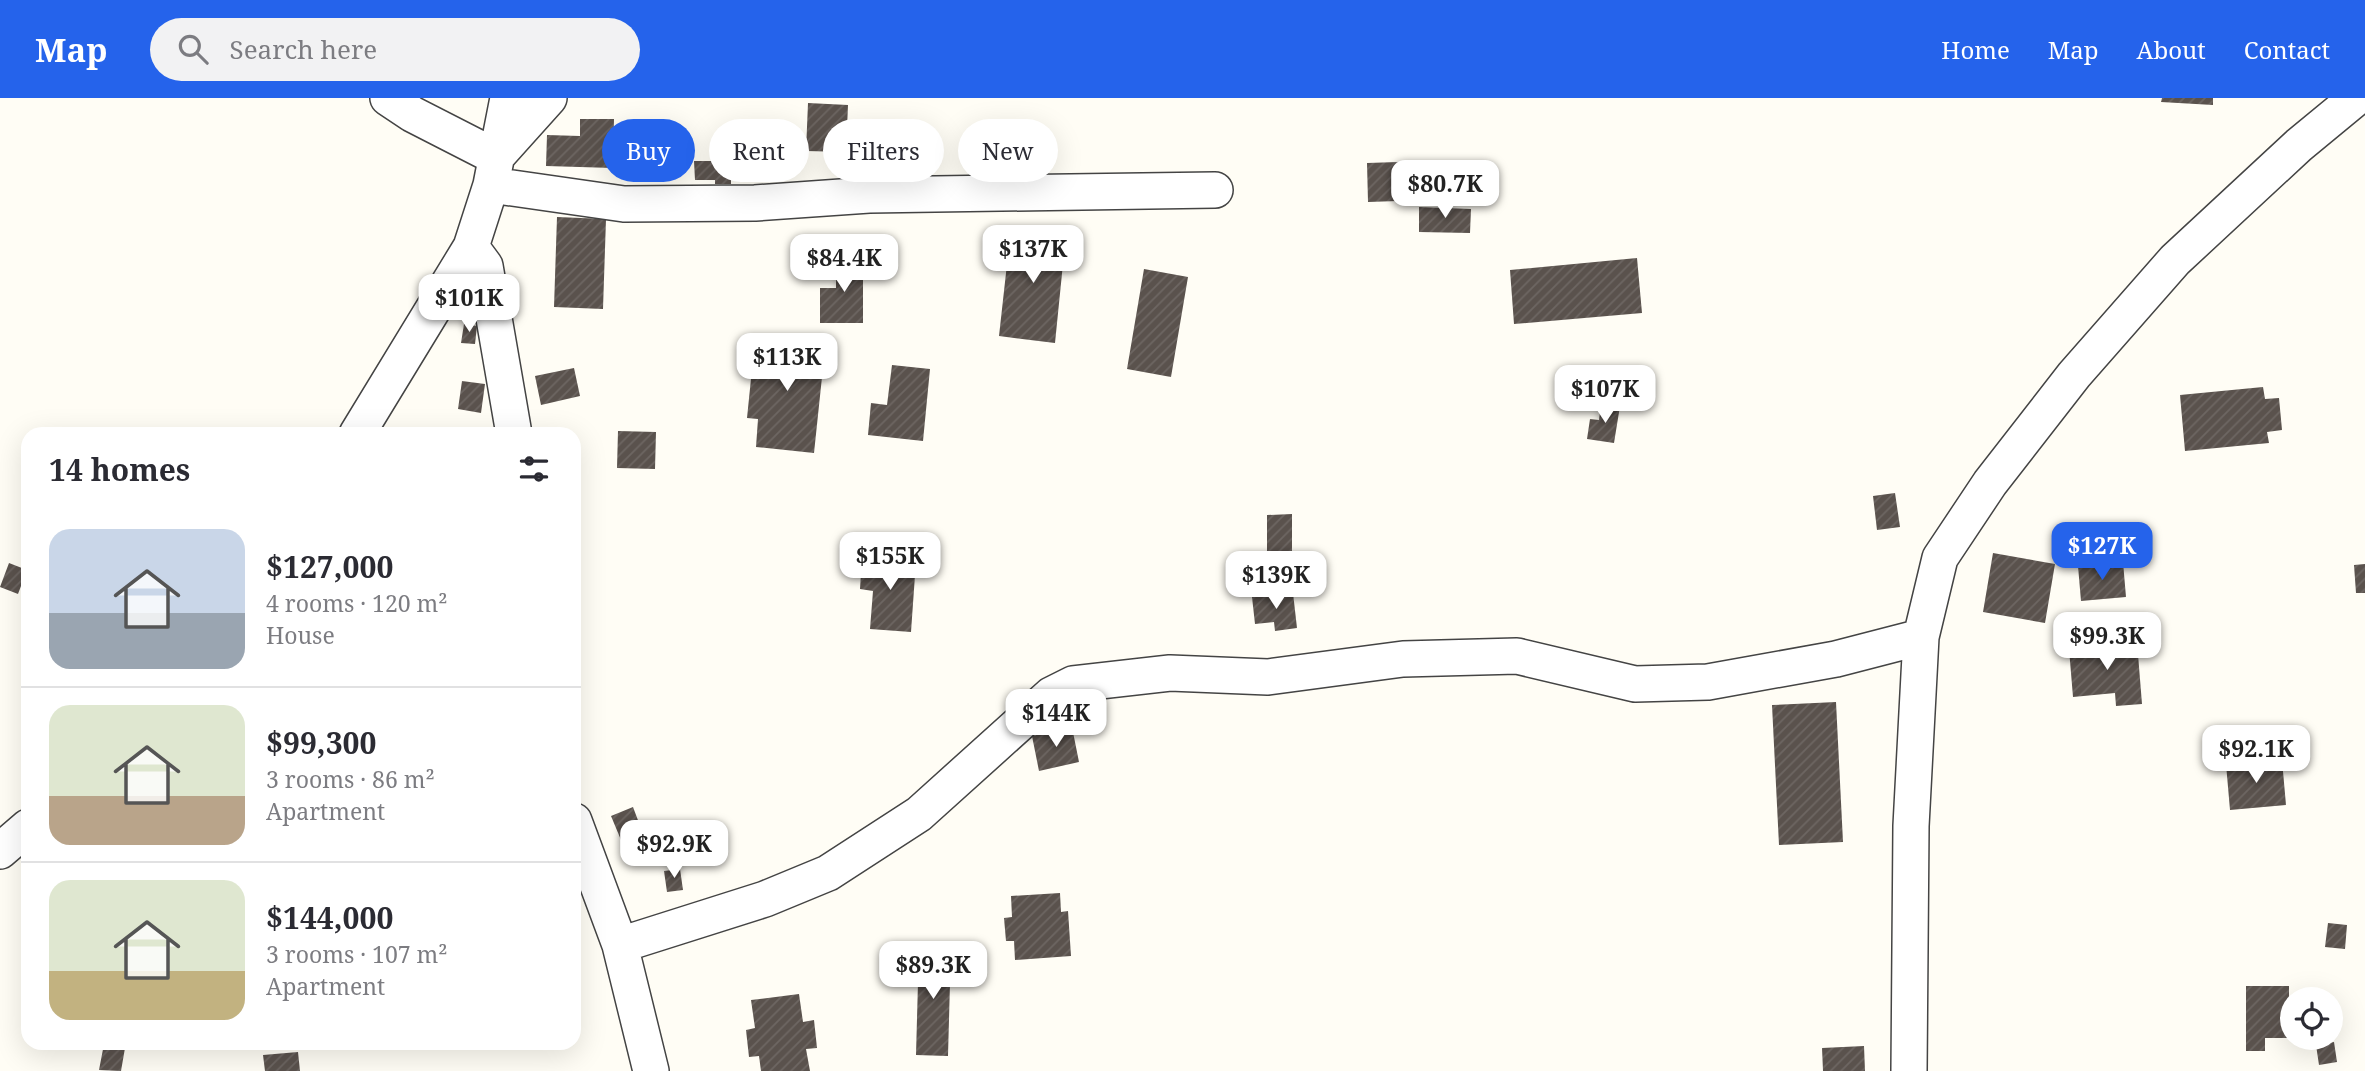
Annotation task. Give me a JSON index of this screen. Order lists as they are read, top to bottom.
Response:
{
  "page": {
    "header": "Map",
    "search": "Search here",
    "nav": [
      "Home",
      "Map",
      "About",
      "Contact"
    ],
    "chip": [
      "Buy",
      "Rent",
      "Filters",
      "New"
    ],
    "price": [
      "$80.7K",
      "$137K",
      "$84.4K",
      "$101K",
      "$113K",
      "$107K",
      "$127K",
      "$155K",
      "$139K",
      "$99.3K",
      "$144K",
      "$92.1K",
      "$92.9K",
      "$89.3K"
    ],
    "heading": "14 homes",
    "list": [
      {
        "name": "$127,000",
        "note": "4 rooms · 120 m² · House"
      },
      {
        "name": "$99,300",
        "note": "3 rooms · 86 m² · Apartment"
      },
      {
        "name": "$144,000",
        "note": "3 rooms · 107 m² · Apartment"
      }
    ]
  }
}
